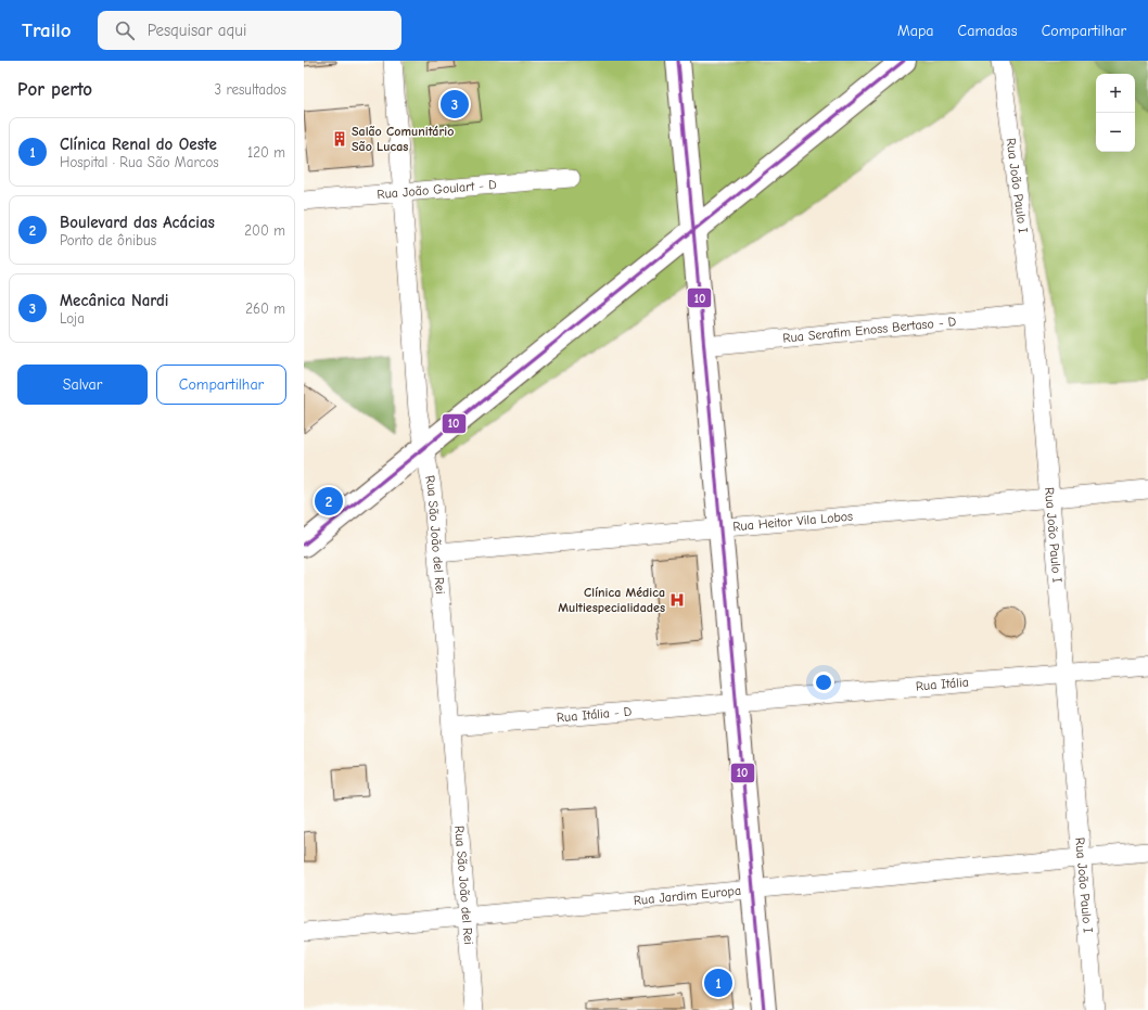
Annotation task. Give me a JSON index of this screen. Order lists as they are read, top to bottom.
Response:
{
  "streets": {
    "street": [
      "Rua João Paulo I",
      "Rua João Goulart - D",
      "Rua Serafim Enoss Bertaso - D",
      "Rua Heitor Vila Lobos",
      "Rua São João del Rei",
      "Rua Itália",
      "Rua Itália - D",
      "Rua Jardim Europa"
    ]
  },
  "crossings": [
    ["Rua João Paulo I", "Rua Serafim Enoss Bertaso - D"],
    ["Rua João Paulo I", "Rua Heitor Vila Lobos"],
    ["Rua João Paulo I", "Rua Itália"],
    ["Rua João Paulo I", "Rua Jardim Europa"],
    ["Rua João Goulart - D", "Rua São João del Rei"],
    ["Rua Heitor Vila Lobos", "Rua São João del Rei"],
    ["Rua São João del Rei", "Rua Itália - D"],
    ["Rua São João del Rei", "Rua Jardim Europa"],
    ["Rua Itália", "Rua Itália - D"]
  ],
  "places": {
    "building": ["Salão Comunitário São Lucas"],
    "hospital": ["Clínica Médica Multiespecialidades"]
  },
  "lines": ["transit line 10"],
  "page": {
    "header": "Trailo",
    "search": "Pesquisar aqui",
    "nav": ["Mapa", "Camadas", "Compartilhar"],
    "heading": ["Por perto", "3 resultados"],
    "map_buttons": ["+", "−"],
    "pins": ["3", "2", "1"],
    "list": [
      {
        "mark": "1",
        "name": "Clínica Renal do Oeste",
        "note": "Hospital · Rua São Marcos",
        "value": "120 m"
      },
      {
        "mark": "2",
        "name": "Boulevard das Acácias",
        "note": "Ponto de ônibus",
        "value": "200 m"
      },
      {
        "mark": "3",
        "name": "Mecânica Nardi",
        "note": "Loja",
        "value": "260 m"
      }
    ],
    "buttons": ["Salvar", "Compartilhar"]
  }
}
